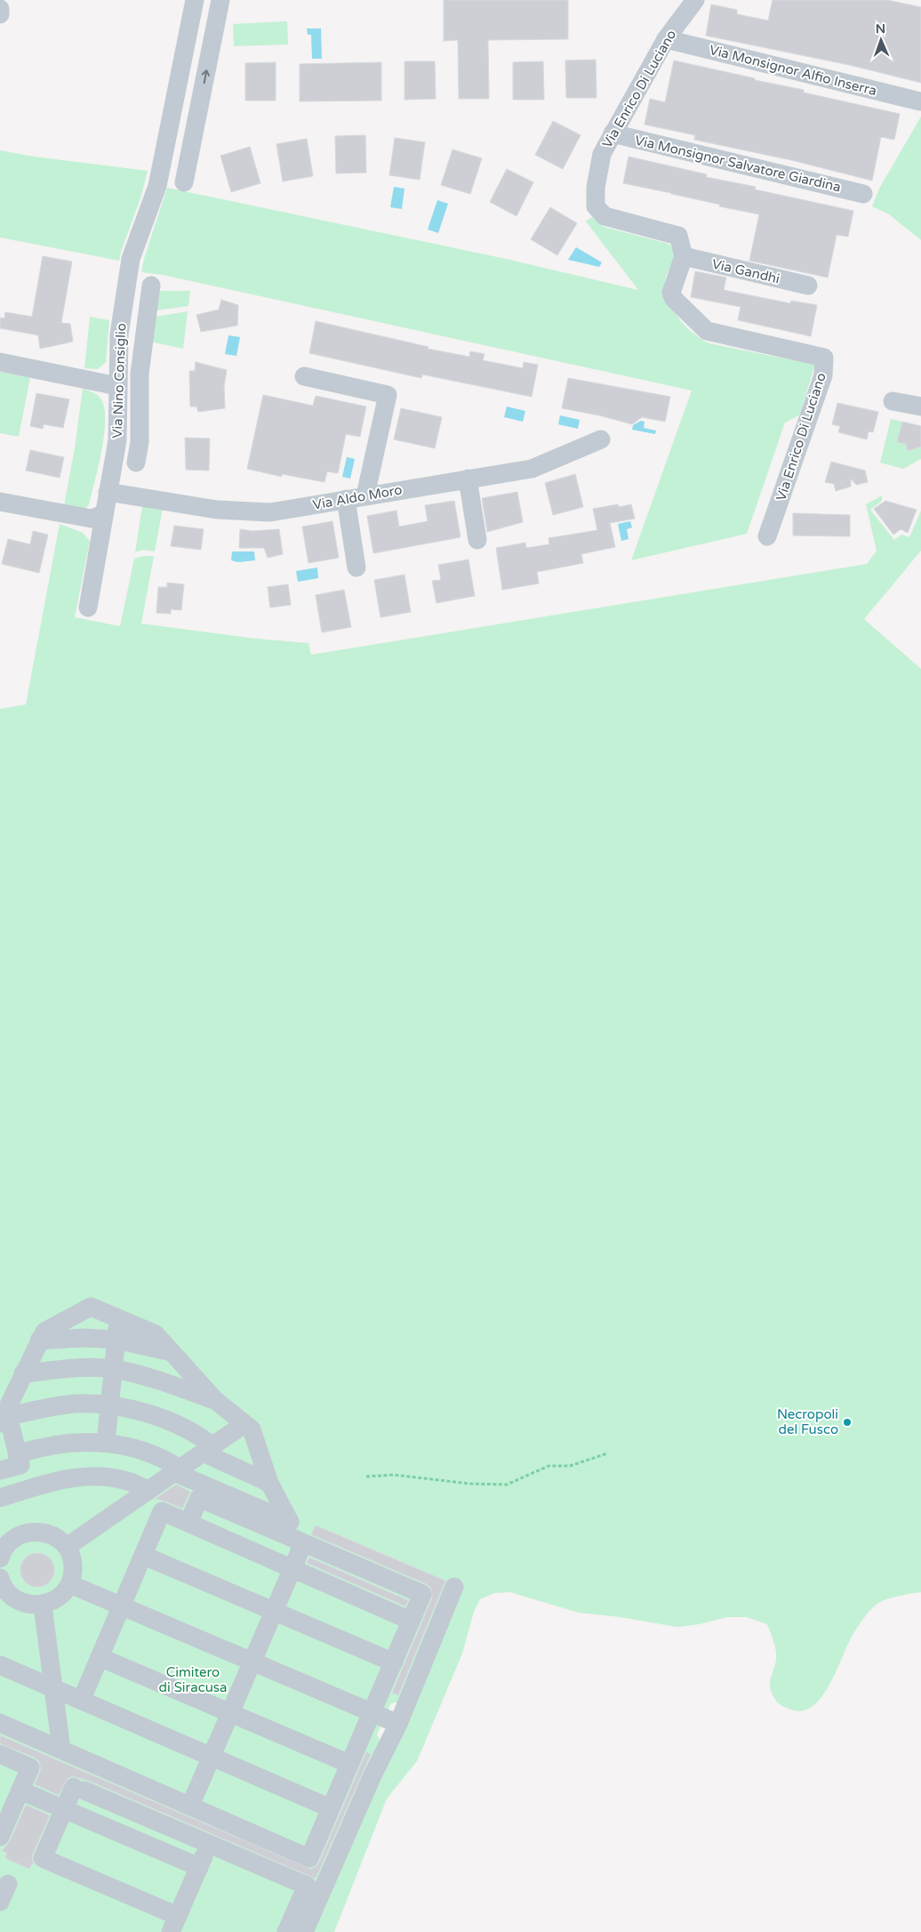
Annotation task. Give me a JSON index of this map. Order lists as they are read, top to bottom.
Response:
{
  "streets": {
    "street": [
      "Via Monsignor Alfio Inserra",
      "Via Enrico Di Luciano",
      "Via Monsignor Salvatore Giardina",
      "Via Gandhi",
      "Via Nino Consiglio",
      "Via Aldo Moro"
    ]
  },
  "crossings": [
    ["Via Monsignor Alfio Inserra", "Via Enrico Di Luciano"],
    ["Via Enrico Di Luciano", "Via Monsignor Salvatore Giardina"],
    ["Via Enrico Di Luciano", "Via Gandhi"],
    ["Via Nino Consiglio", "Via Aldo Moro"]
  ],
  "parks": ["Cimitero di Siracusa"],
  "places": ["Necropoli del Fusco"],
  "north": "top"
}
